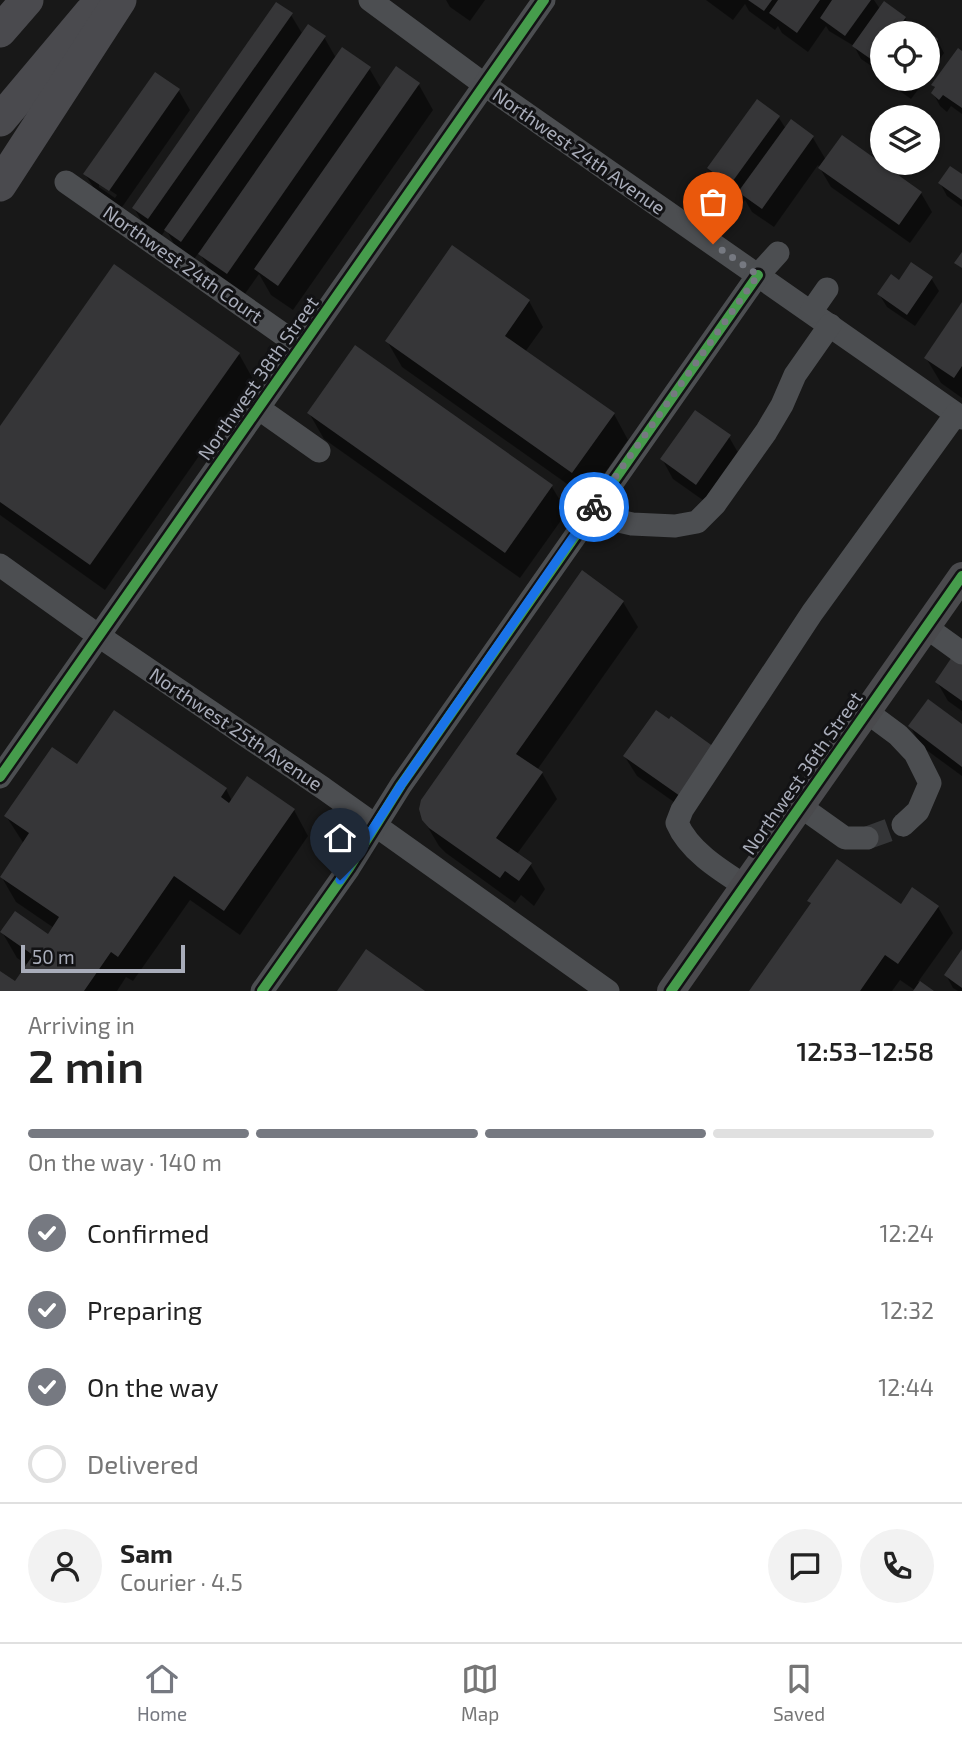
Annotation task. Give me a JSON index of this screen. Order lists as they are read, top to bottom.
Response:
{
  "streets": {
    "main road": ["Northwest 36th Street"],
    "street": [
      "Northwest 24th Avenue",
      "Northwest 24th Court",
      "Northwest 38th Street",
      "Northwest 25th Avenue"
    ]
  },
  "crossings": [
    ["Northwest 24th Avenue", "Northwest 38th Street"],
    ["Northwest 24th Court", "Northwest 38th Street"],
    ["Northwest 38th Street", "Northwest 25th Avenue"]
  ],
  "scale_bar": "50 m",
  "page": {
    "scale": "50 m",
    "heading": ["2 min", "Arriving in", "12:53–12:58"],
    "panel": ["Sam", "Courier · 4.5"],
    "bar": "On the way · 140 m",
    "list": [
      ["Confirmed", "12:24"],
      ["Preparing", "12:32"],
      ["On the way", "12:44"],
      "Delivered"
    ],
    "tabs": ["Home", "Map", "Saved"]
  }
}
